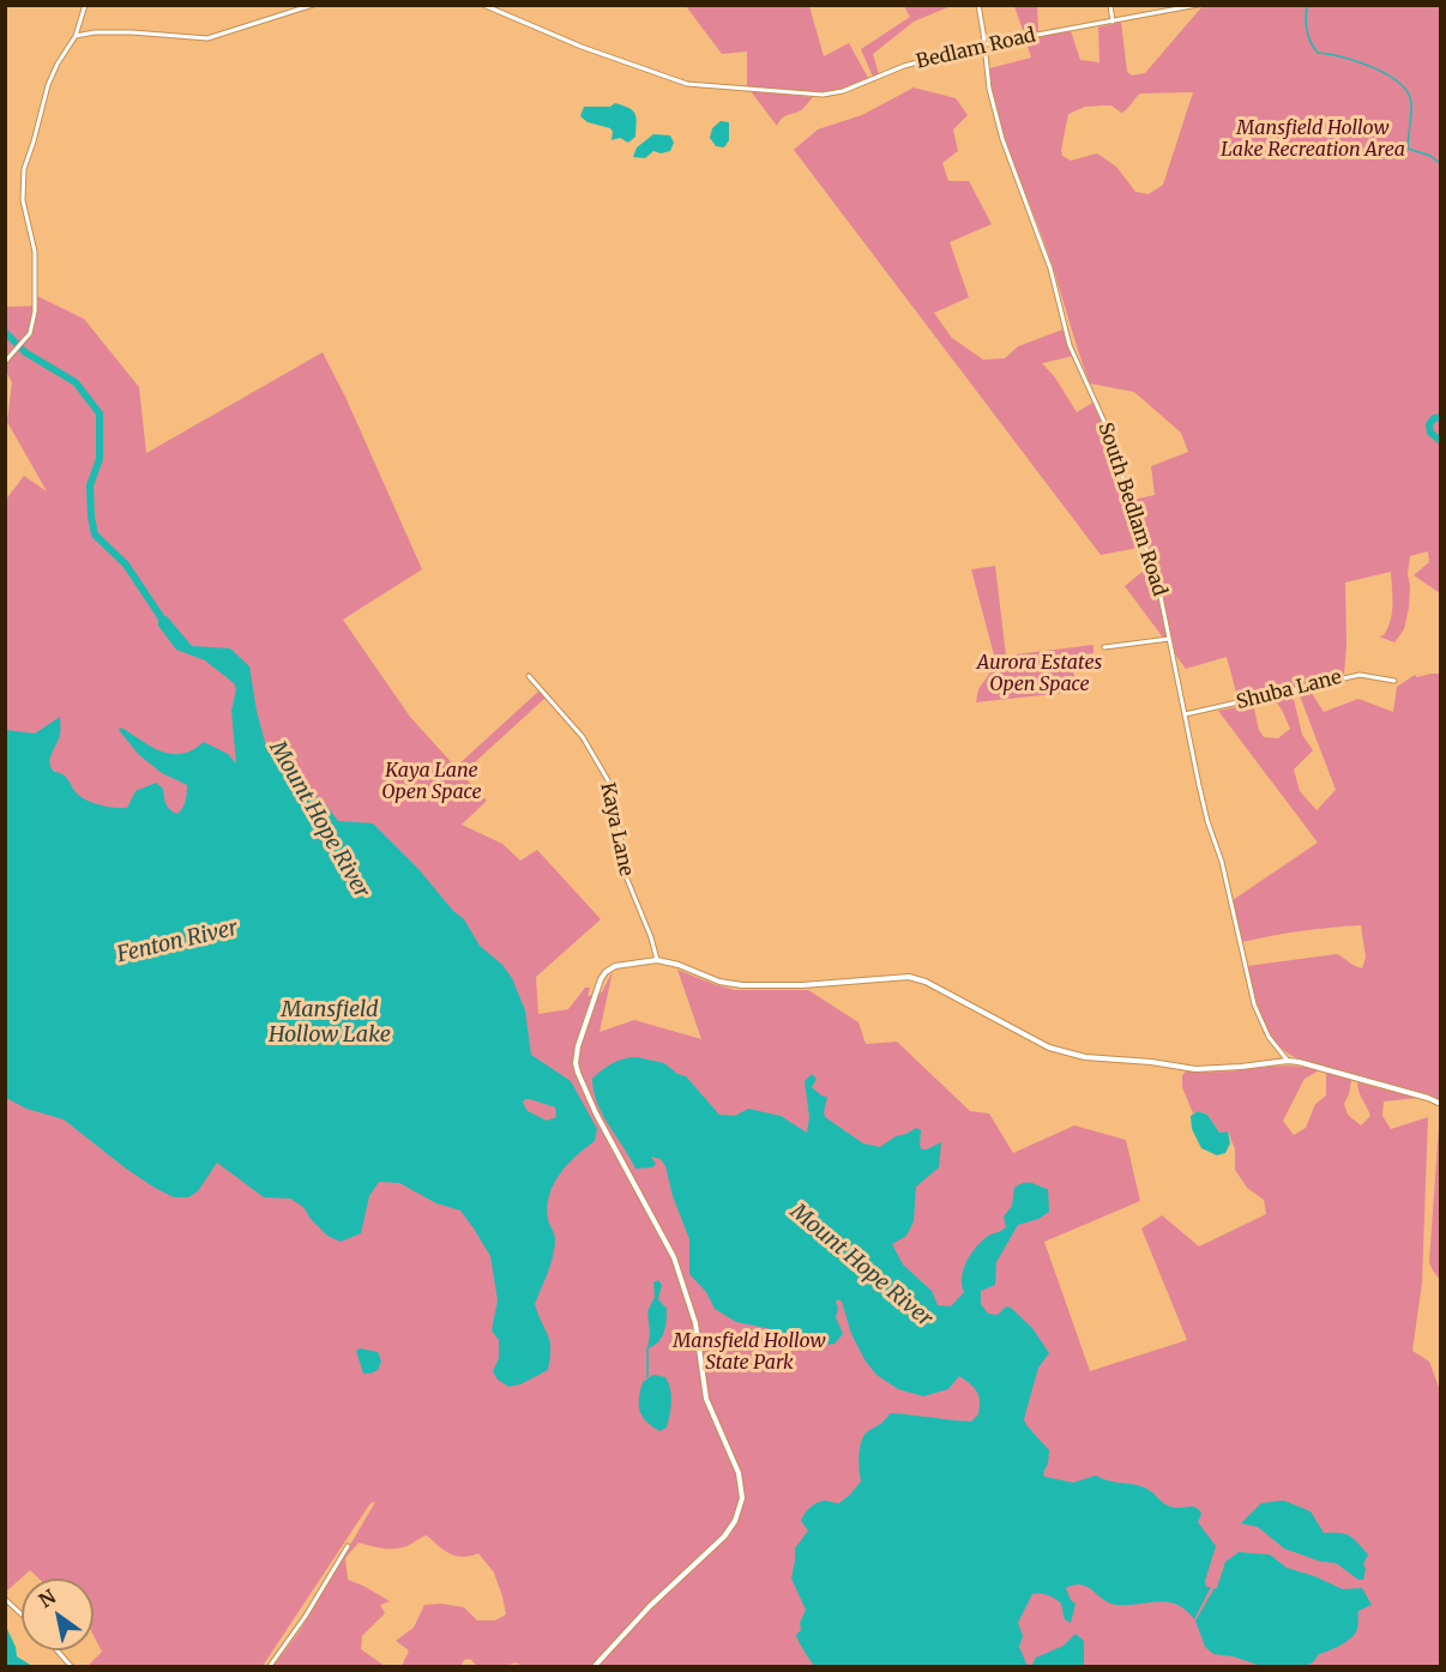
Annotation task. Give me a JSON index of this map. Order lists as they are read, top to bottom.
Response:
{
  "streets": {
    "street": [
      "Bedlam Road",
      "South Bedlam Road",
      "Shuba Lane",
      "Kaya Lane"
    ]
  },
  "crossings": [
    ["Bedlam Road", "South Bedlam Road"],
    ["South Bedlam Road", "Shuba Lane"]
  ],
  "water": ["Mount Hope River", "Fenton River", "Mansfield Hollow Lake"],
  "parks": [
    "Mansfield Hollow Lake Recreation Area",
    "Aurora Estates Open Space",
    "Kaya Lane Open Space",
    "Mansfield Hollow State Park"
  ],
  "north": "top left"
}
